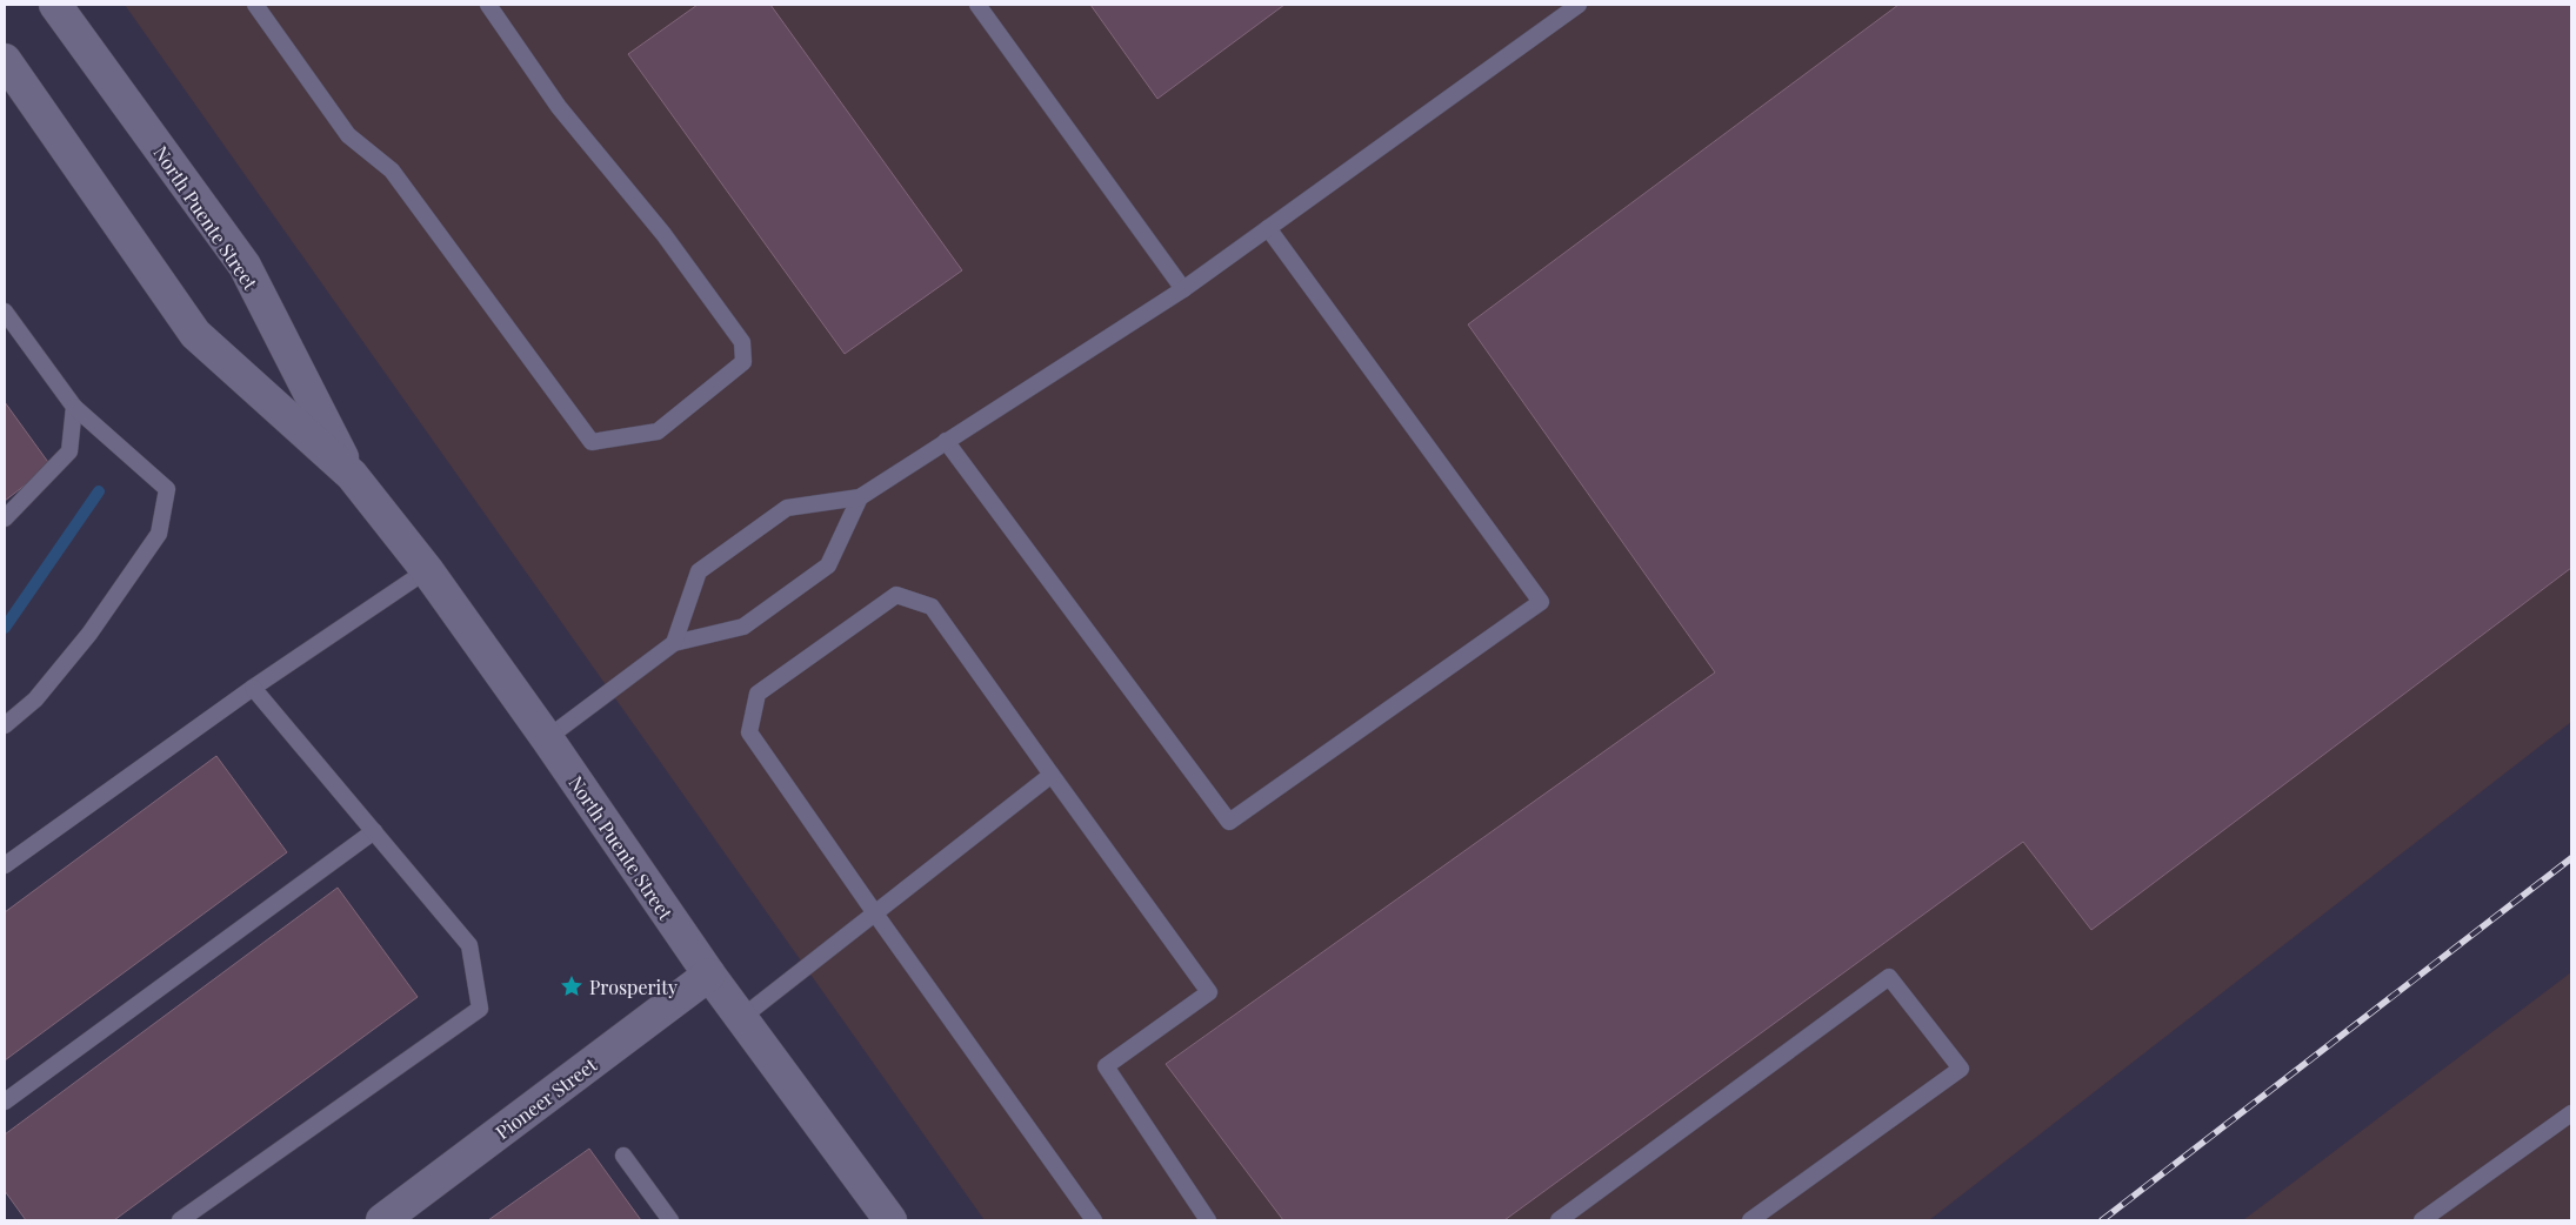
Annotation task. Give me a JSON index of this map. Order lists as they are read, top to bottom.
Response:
{
  "streets": {
    "street": ["North Puente Street", "Pioneer Street"]
  },
  "crossings": [
    ["North Puente Street", "Pioneer Street"]
  ],
  "places": {
    "place": ["Prosperity"]
  }
}
